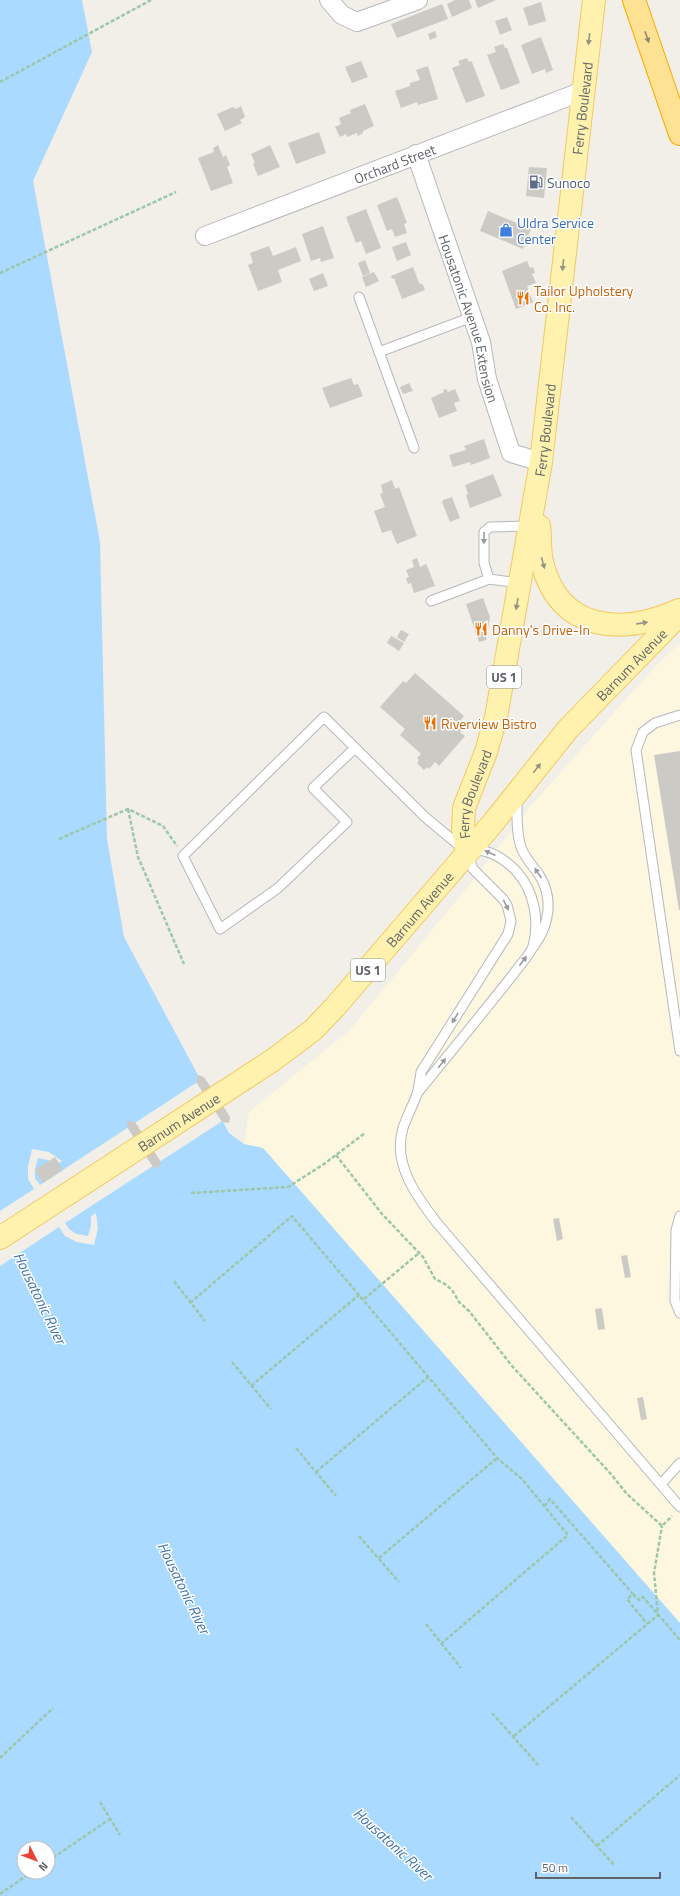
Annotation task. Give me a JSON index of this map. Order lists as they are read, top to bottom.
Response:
{
  "streets": {
    "main road": ["Ferry Boulevard", "Barnum Avenue", "US 1"],
    "street": ["Orchard Street", "Housatonic Avenue Extension"]
  },
  "crossings": [
    ["Ferry Boulevard", "Orchard Street"],
    ["Ferry Boulevard", "Housatonic Avenue Extension"],
    ["Ferry Boulevard", "Barnum Avenue"],
    ["Orchard Street", "Housatonic Avenue Extension"]
  ],
  "one_way": ["Ferry Boulevard"],
  "water": ["Housatonic River"],
  "places": {
    "fuel station": ["Sunoco"],
    "shop": ["Uldra Service Center"],
    "restaurant": ["Tailor Upholstery Co. Inc.", "Danny's Drive-In", "Riverview Bistro"]
  },
  "scale_bar": "50 m",
  "north": "bottom right"
}
